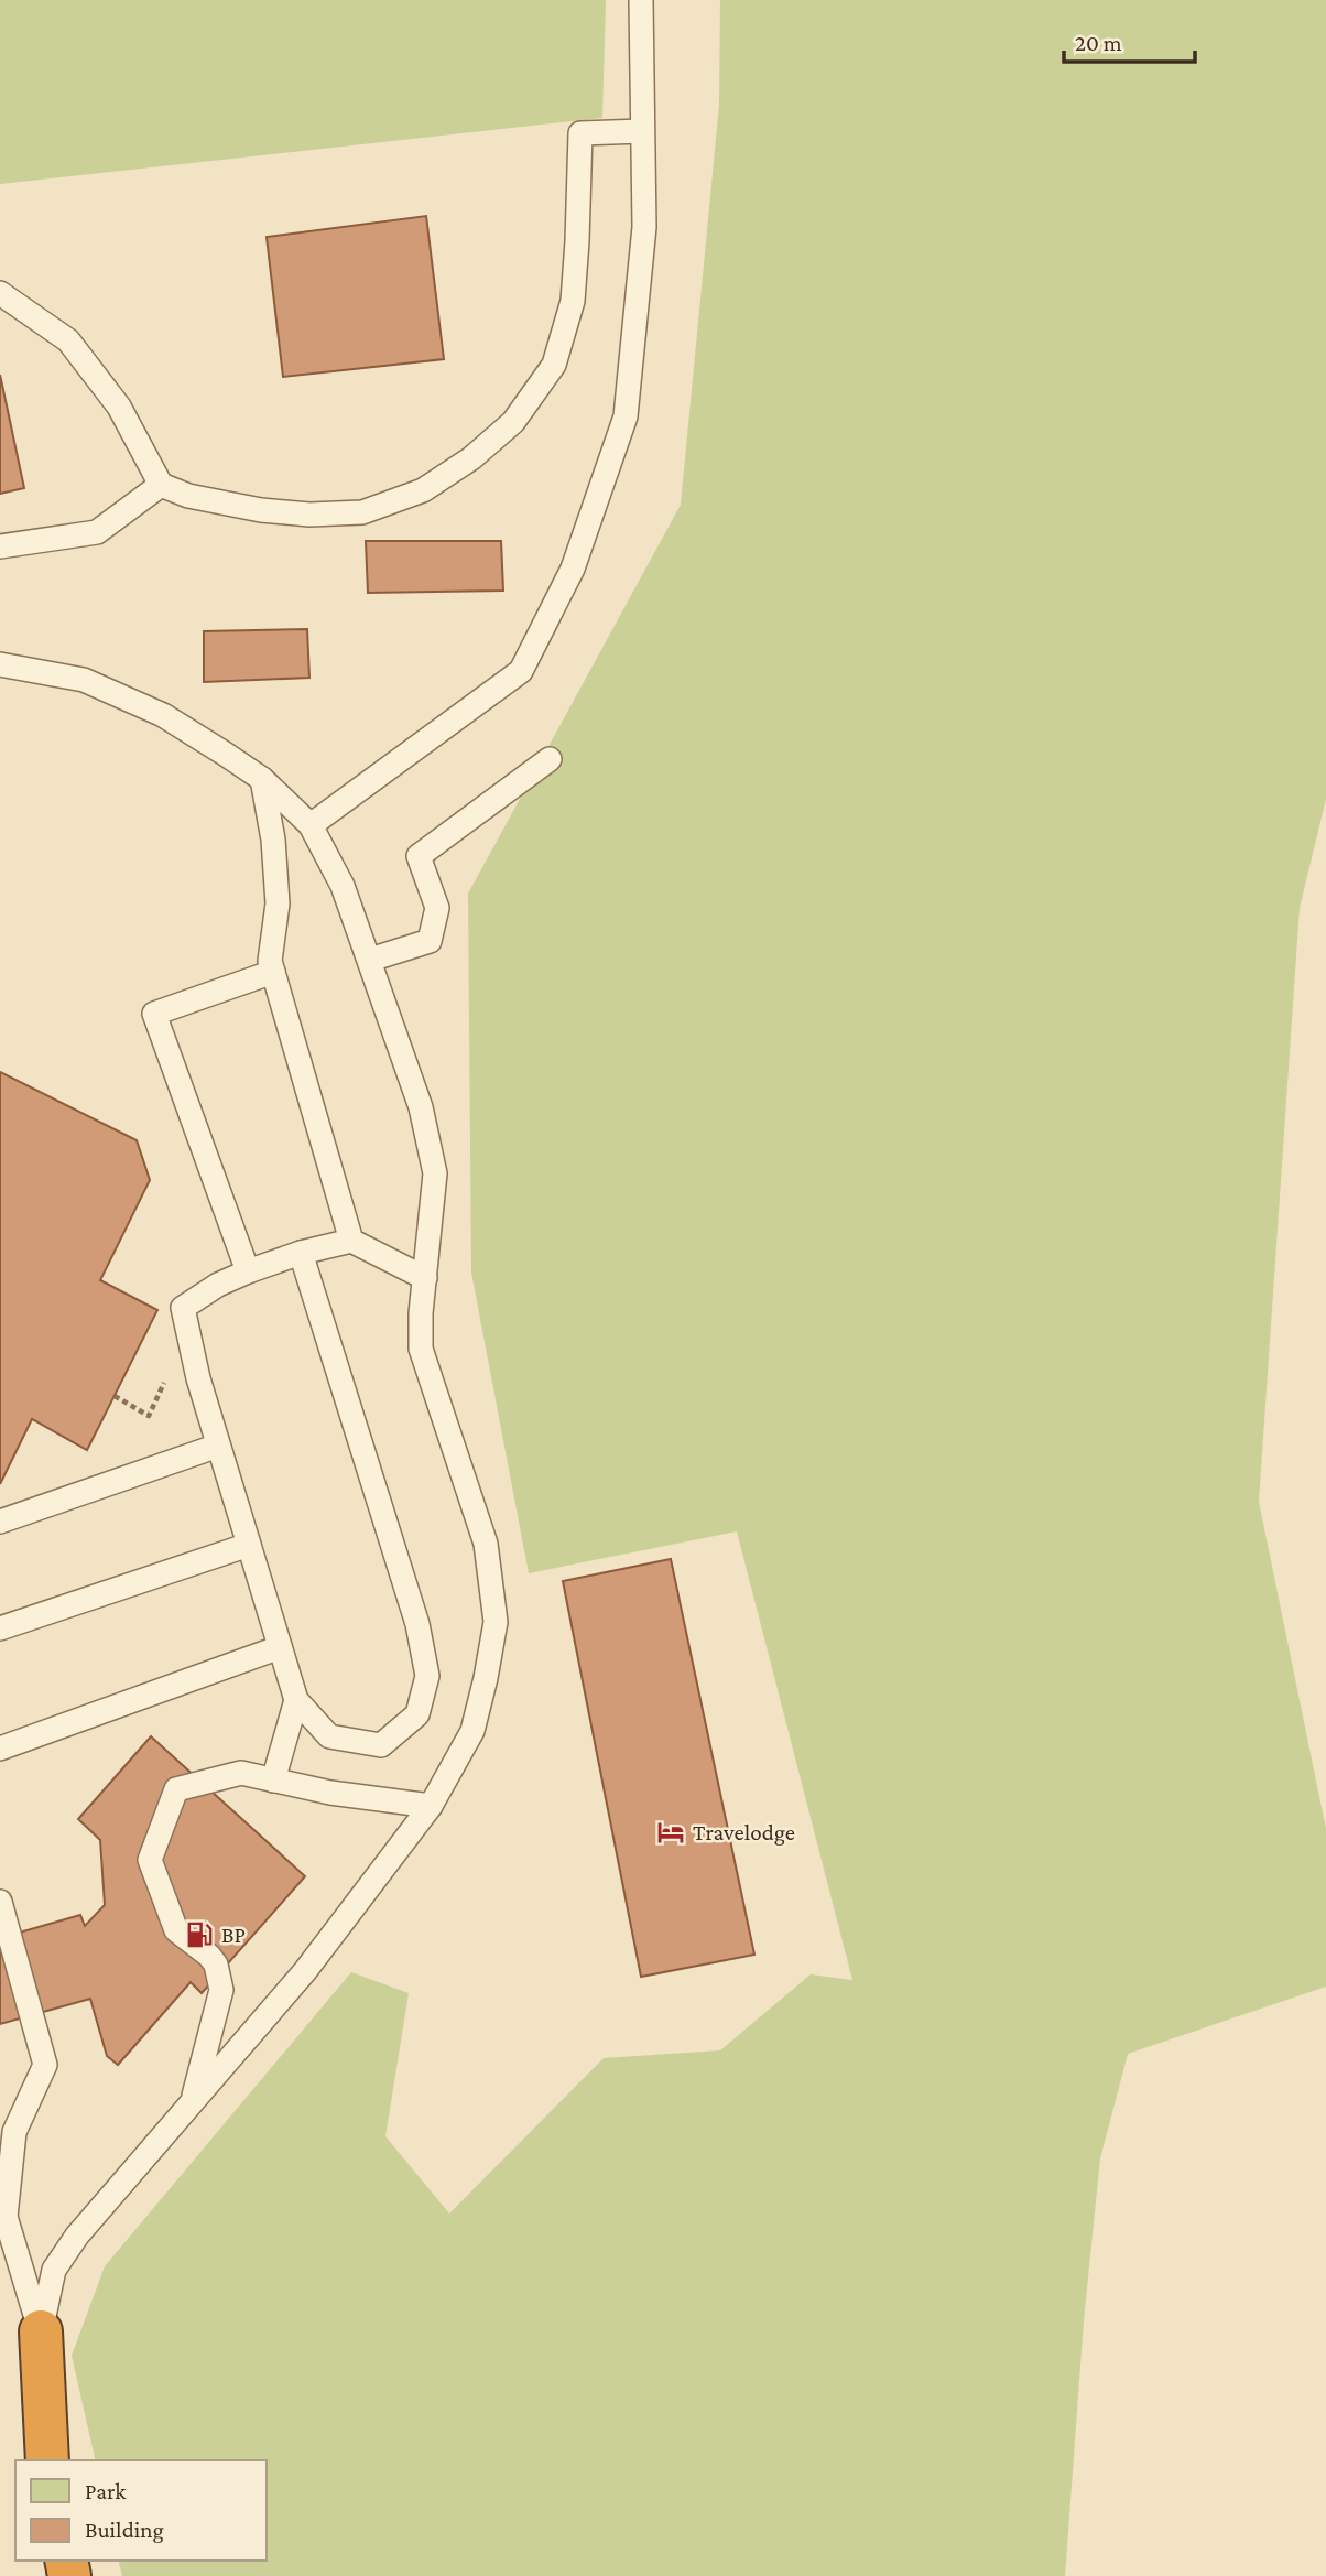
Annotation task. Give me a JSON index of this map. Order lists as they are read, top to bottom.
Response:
{
  "places": {
    "hotel": ["Travelodge"],
    "fuel station": ["BP"]
  },
  "legend": ["Park", "Building"],
  "scale_bar": "20 m"
}
